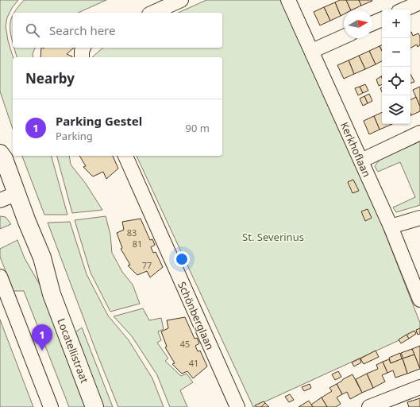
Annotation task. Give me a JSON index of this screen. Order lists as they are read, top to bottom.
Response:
{
  "streets": {
    "main road": ["Locatellistraat"],
    "street": ["Kerkhoflaan", "Schönberglaan"]
  },
  "parks": ["St. Severinus"],
  "house_numbers": [
    "83",
    "81",
    "77",
    "45",
    "41"
  ],
  "north": "right",
  "page": {
    "map_buttons": ["+", "−"],
    "search": "Search here",
    "heading": "Nearby",
    "list": [
      {
        "mark": "1",
        "name": "Parking Gestel",
        "note": "Parking",
        "value": "90 m"
      }
    ],
    "pins": "1"
  }
}
